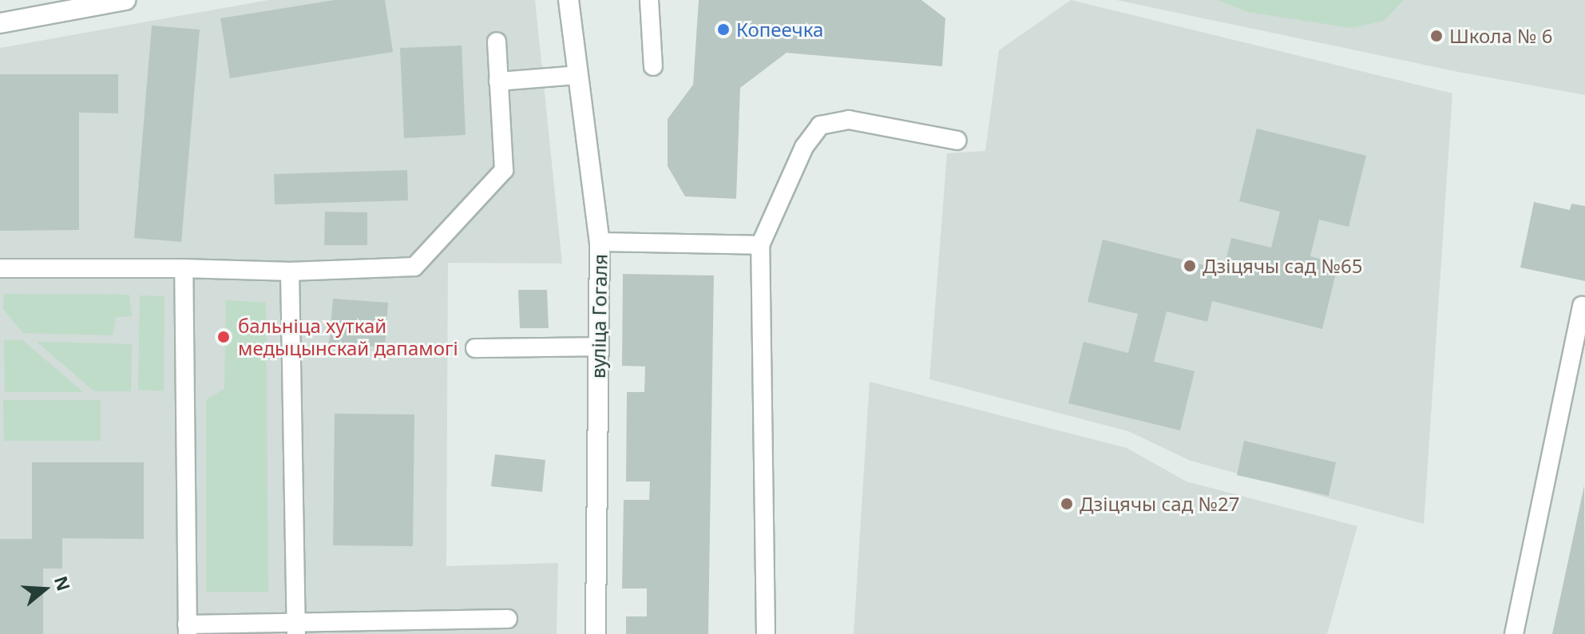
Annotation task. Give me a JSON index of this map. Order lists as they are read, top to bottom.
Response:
{
  "streets": {
    "main road": ["вуліца Гогаля"]
  },
  "places": [
    "Копеечка",
    "Школа № 6",
    "Дзіцячы сад №65",
    "бальніца хуткай медыцынскай дапамогі",
    "Дзіцячы сад №27"
  ],
  "north": "right"
}
